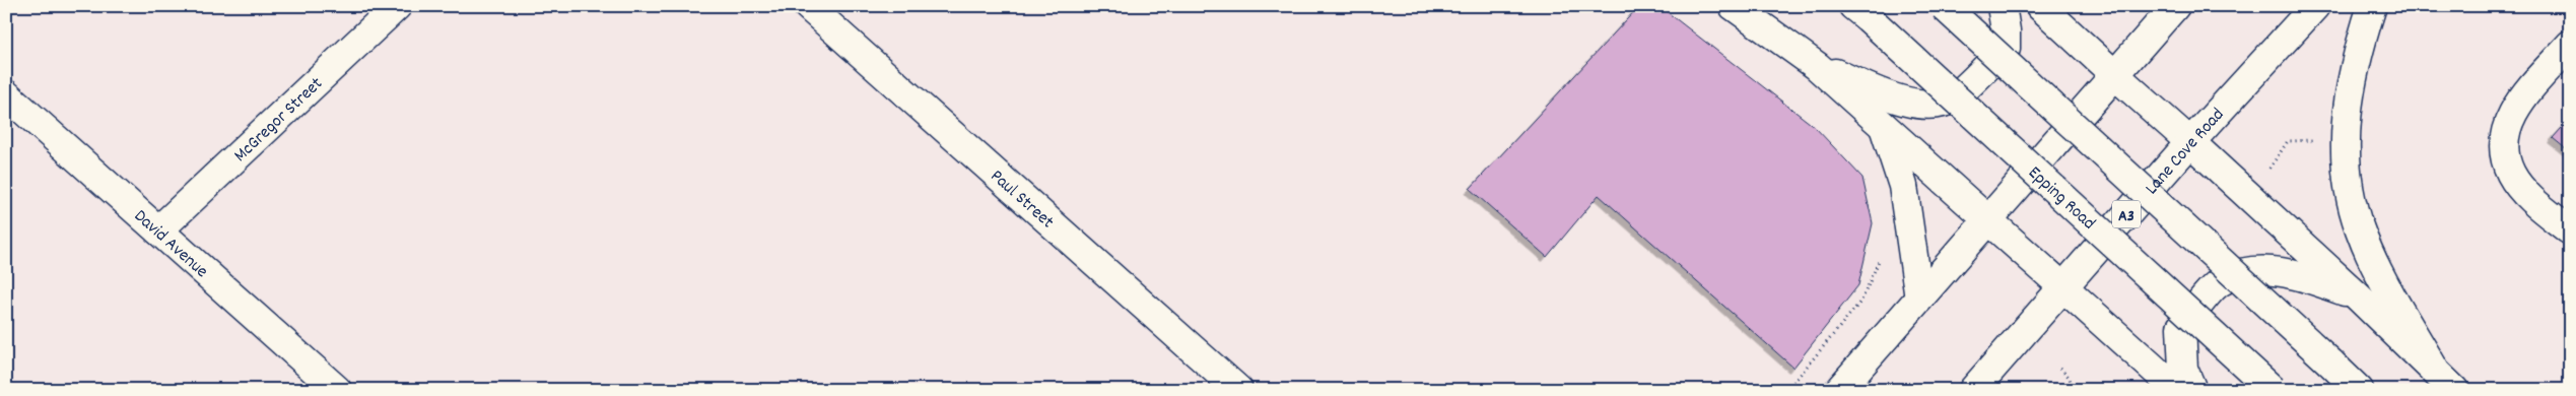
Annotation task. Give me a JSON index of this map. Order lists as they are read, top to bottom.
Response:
{
  "streets": {
    "main road": [
      "McGregor Street",
      "Lane Cove Road",
      "Epping Road",
      "Paul Street",
      "A3",
      "David Avenue"
    ]
  },
  "crossings": [
    ["McGregor Street", "David Avenue"]
  ]
}
